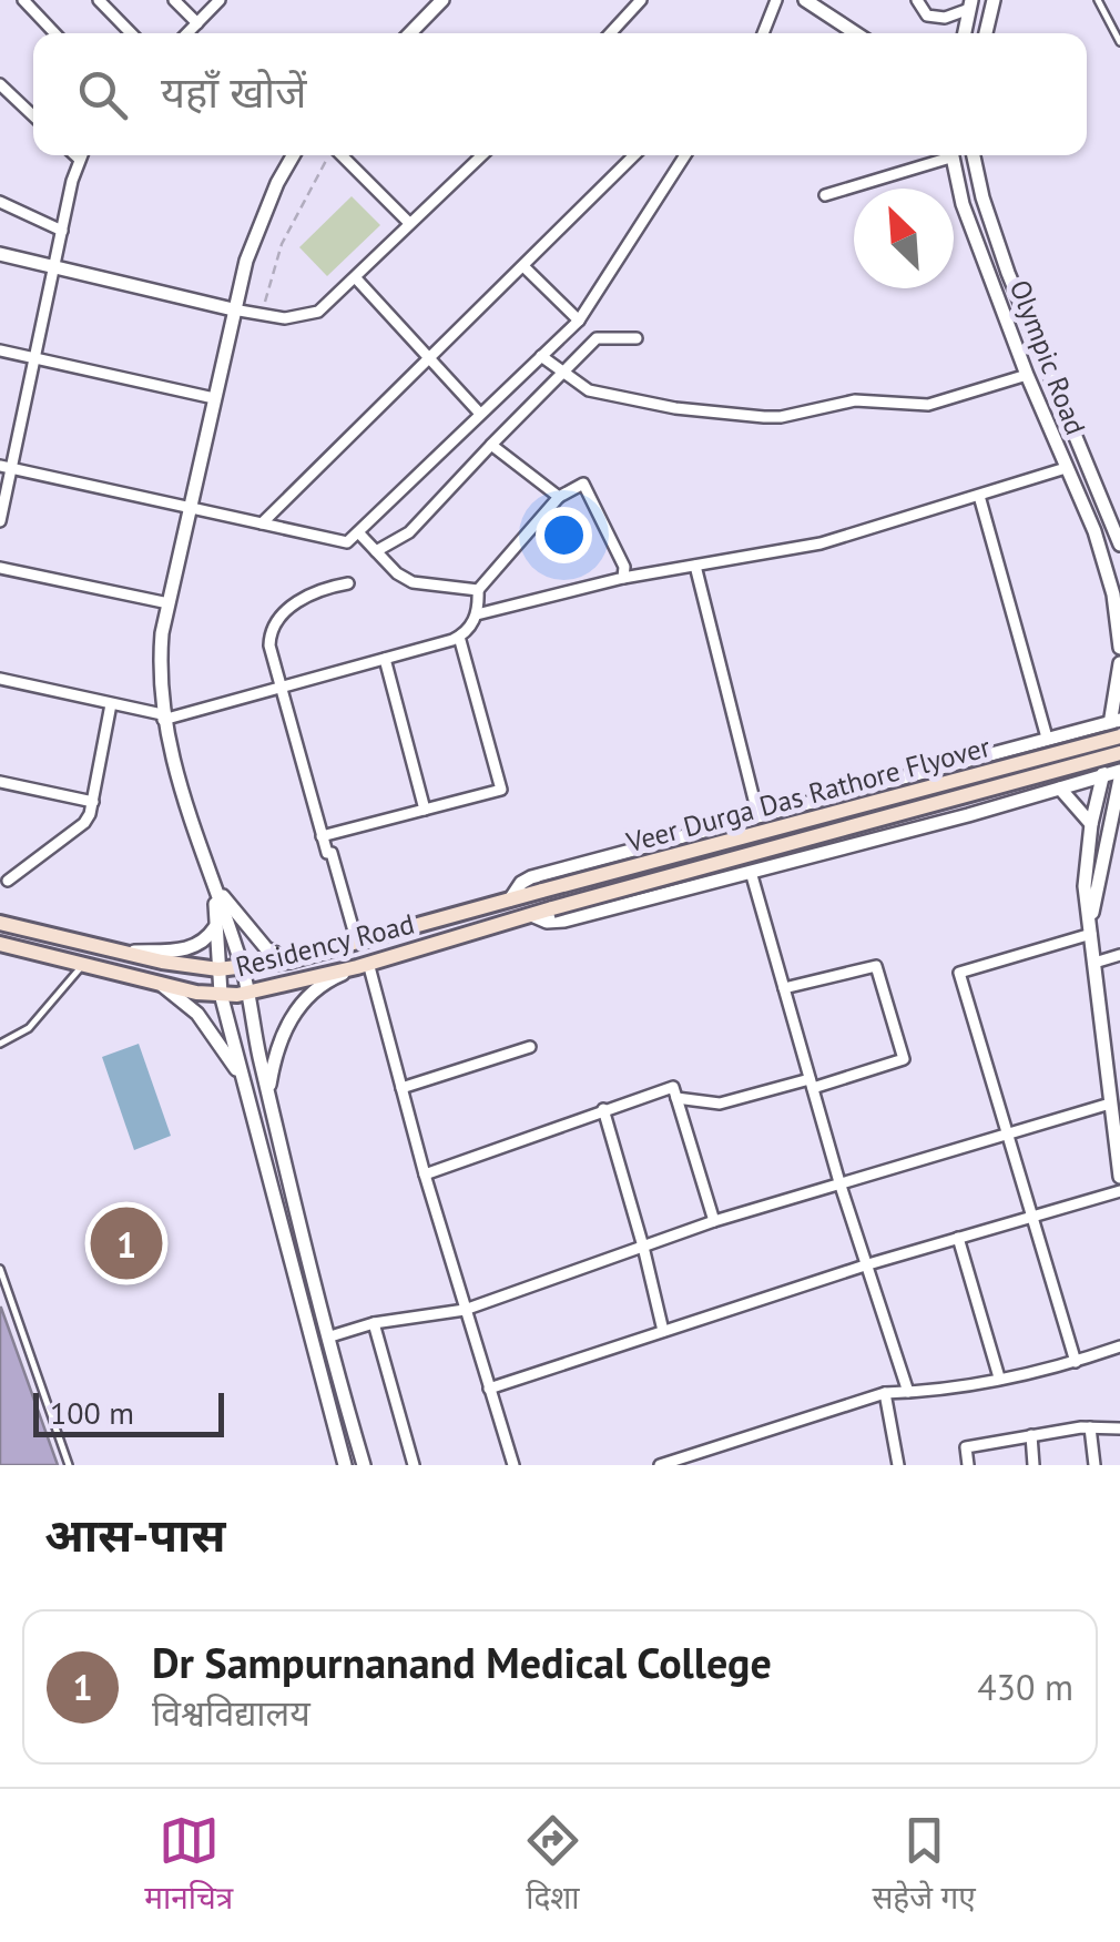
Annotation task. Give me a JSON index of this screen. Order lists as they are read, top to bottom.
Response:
{
  "streets": {
    "main road": ["Veer Durga Das Rathore Flyover", "Residency Road"],
    "street": ["Olympic Road"]
  },
  "crossings": [
    ["Veer Durga Das Rathore Flyover", "Residency Road"]
  ],
  "scale_bar": "100 m",
  "north": "top left",
  "page": {
    "search": "यहाँ खोजें",
    "pins": "1",
    "scale": "100 m",
    "heading": "आस-पास",
    "list": [
      {
        "mark": "1",
        "name": "Dr Sampurnanand Medical College",
        "note": "विश्वविद्यालय",
        "value": "430 m"
      }
    ],
    "nav": ["मानचित्र", "दिशा", "सहेजे गए"]
  }
}
